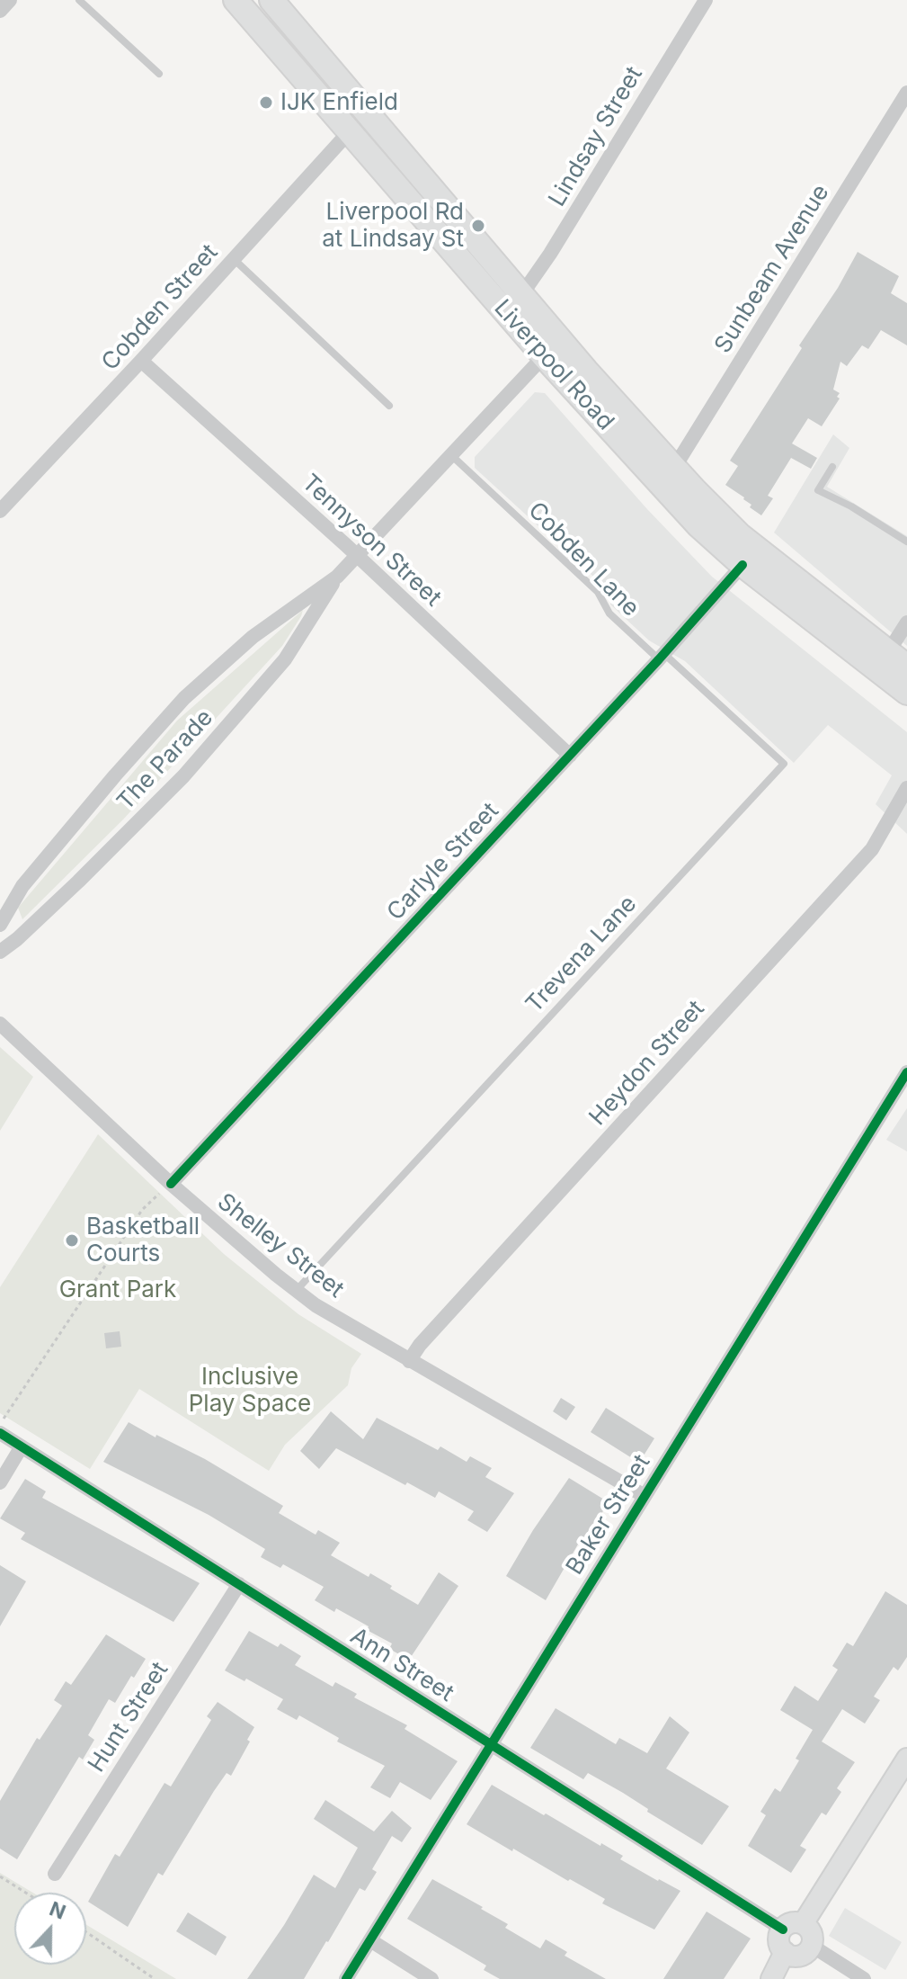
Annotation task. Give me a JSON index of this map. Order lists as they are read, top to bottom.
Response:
{
  "streets": {
    "highway": ["Liverpool Road"],
    "street": [
      "Lindsay Street",
      "Sunbeam Avenue",
      "Cobden Street",
      "Tennyson Street",
      "The Parade",
      "Carlyle Street",
      "Heydon Street",
      "Shelley Street",
      "Baker Street",
      "Ann Street",
      "Hunt Street"
    ],
    "lane": ["Cobden Lane", "Trevena Lane"]
  },
  "crossings": [
    ["Lindsay Street", "Liverpool Road"],
    ["Sunbeam Avenue", "Liverpool Road"],
    ["Cobden Street", "Liverpool Road"],
    ["Cobden Street", "Tennyson Street"],
    ["Liverpool Road", "The Parade"],
    ["Liverpool Road", "Carlyle Street"],
    ["Tennyson Street", "The Parade"],
    ["Tennyson Street", "Carlyle Street"],
    ["Cobden Lane", "The Parade"],
    ["Cobden Lane", "Carlyle Street"],
    ["Cobden Lane", "Trevena Lane"],
    ["Carlyle Street", "Trevena Lane"],
    ["Carlyle Street", "Shelley Street"],
    ["Trevena Lane", "Shelley Street"],
    ["Heydon Street", "Shelley Street"],
    ["Shelley Street", "Baker Street"],
    ["Baker Street", "Ann Street"],
    ["Ann Street", "Hunt Street"]
  ],
  "parks": ["Grant Park", "Inclusive Play Space"],
  "places": ["IJK Enfield", "Liverpool Rd at Lindsay St", "Basketball Courts"],
  "north": "top"
}
